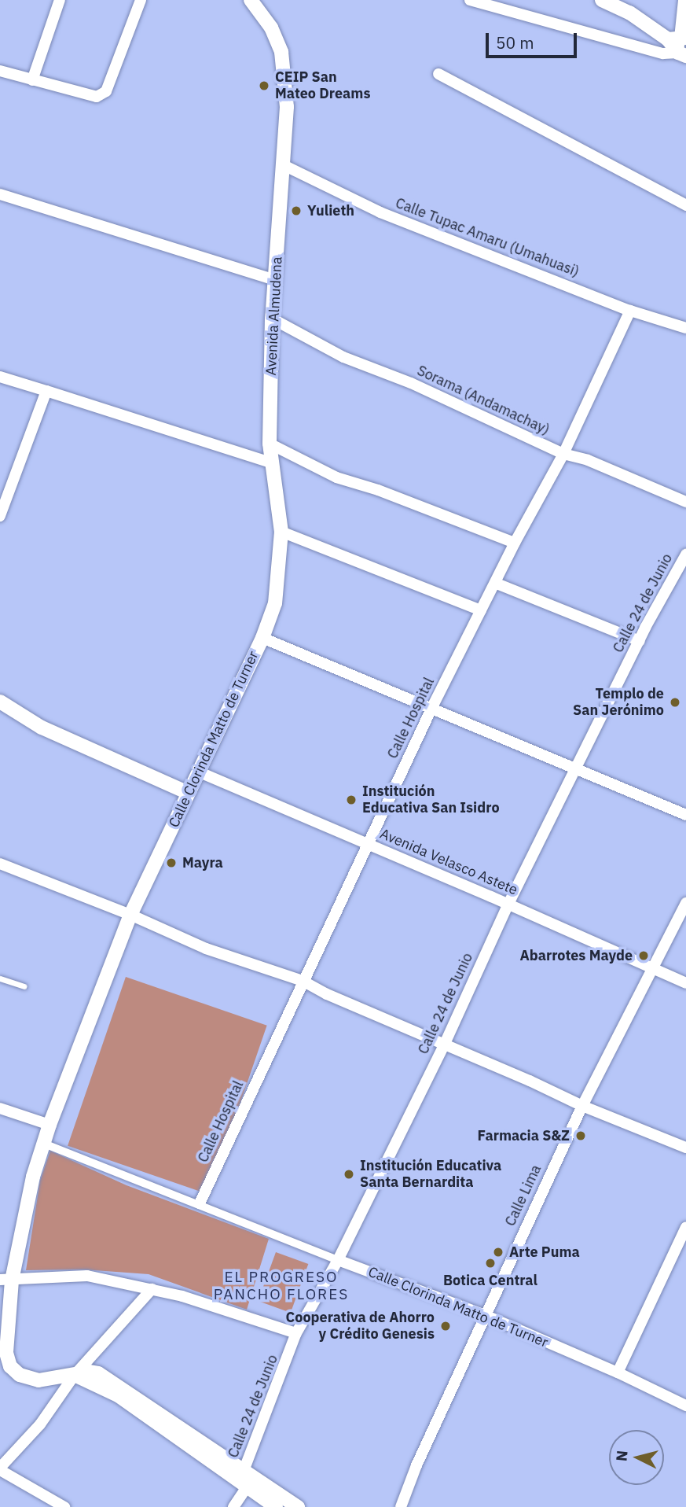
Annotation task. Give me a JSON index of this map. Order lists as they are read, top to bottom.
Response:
{
  "streets": {
    "street": [
      "Calle Tupac Amaru (Umahuasi)",
      "Avenida Almudena",
      "Sorama (Andamachay)",
      "Calle 24 de Junio",
      "Calle Hospital",
      "Calle Clorinda Matto de Turner",
      "Avenida Velasco Astete",
      "Calle Lima"
    ]
  },
  "crossings": [
    ["Calle Tupac Amaru (Umahuasi)", "Avenida Almudena"],
    ["Calle Tupac Amaru (Umahuasi)", "Calle Hospital"],
    ["Avenida Almudena", "Sorama (Andamachay)"],
    ["Avenida Almudena", "Calle Clorinda Matto de Turner"],
    ["Sorama (Andamachay)", "Calle Hospital"],
    ["Calle 24 de Junio", "Calle Clorinda Matto de Turner"],
    ["Calle 24 de Junio", "Avenida Velasco Astete"],
    ["Calle Hospital", "Calle Clorinda Matto de Turner"],
    ["Calle Hospital", "Avenida Velasco Astete"],
    ["Calle Clorinda Matto de Turner", "Avenida Velasco Astete"],
    ["Calle Clorinda Matto de Turner", "Calle Lima"],
    ["Avenida Velasco Astete", "Calle Lima"]
  ],
  "districts": ["EL PROGRESO PANCHO FLORES"],
  "places": [
    "CEIP San Mateo Dreams",
    "Yulieth",
    "Templo de San Jerónimo",
    "Institución Educativa San Isidro",
    "Mayra",
    "Abarrotes Mayde",
    "Farmacia S&Z",
    "Institución Educativa Santa Bernardita",
    "Arte Puma",
    "Botica Central",
    "Cooperativa de Ahorro y Crédito Genesis"
  ],
  "scale_bar": "50 m",
  "north": "left"
}
